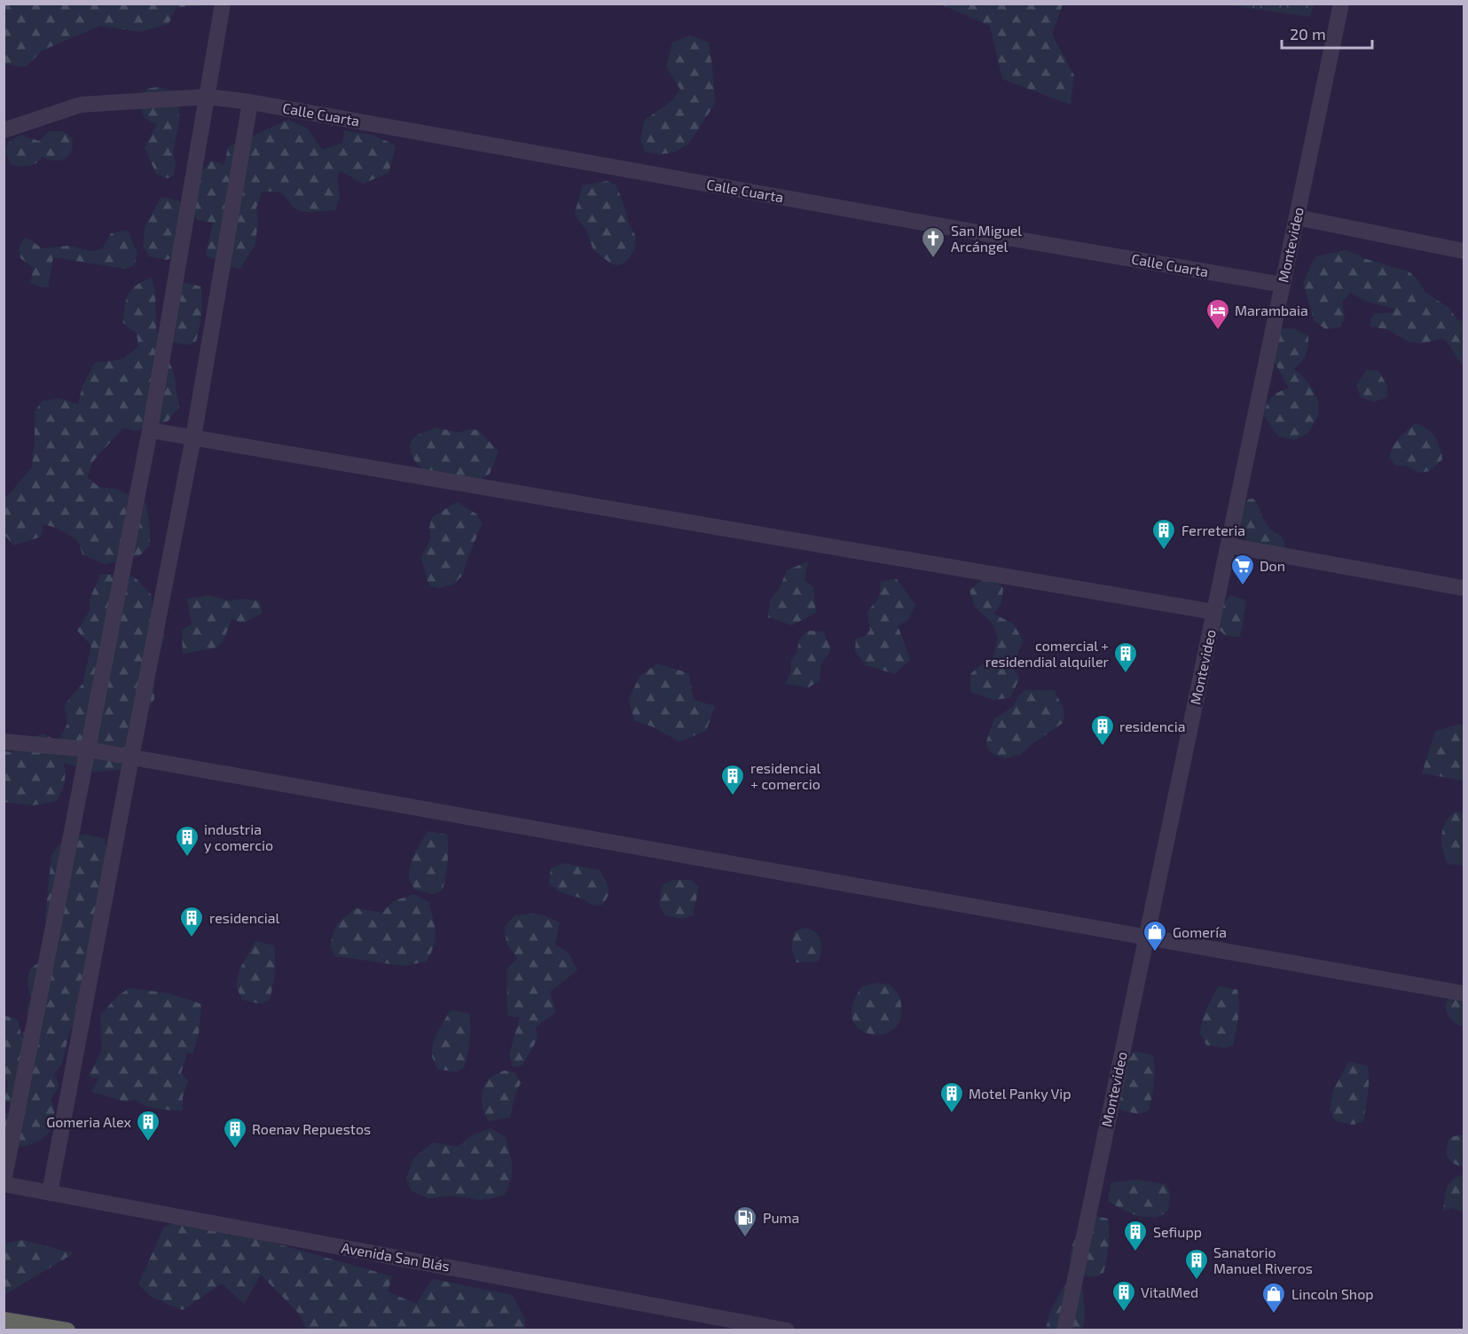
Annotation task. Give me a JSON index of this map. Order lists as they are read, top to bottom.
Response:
{
  "streets": {
    "street": ["Calle Cuarta", "Montevideo", "Avenida San Blás"]
  },
  "crossings": [
    ["Calle Cuarta", "Montevideo"]
  ],
  "places": {
    "church": ["San Miguel Arcángel"],
    "hotel": ["Marambaia"],
    "building": [
      "Ferreteria",
      "comercial + residendial alquiler",
      "residencia",
      "residencial + comercio",
      "industria y comercio",
      "residencial",
      "Motel Panky Vip",
      "Gomeria Alex",
      "Roenav Repuestos",
      "Sefiupp",
      "Sanatorio Manuel Riveros",
      "VitalMed"
    ],
    "supermarket": ["Don"],
    "shop": ["Gomería", "Lincoln Shop"],
    "fuel station": ["Puma"]
  },
  "scale_bar": "20 m"
}
